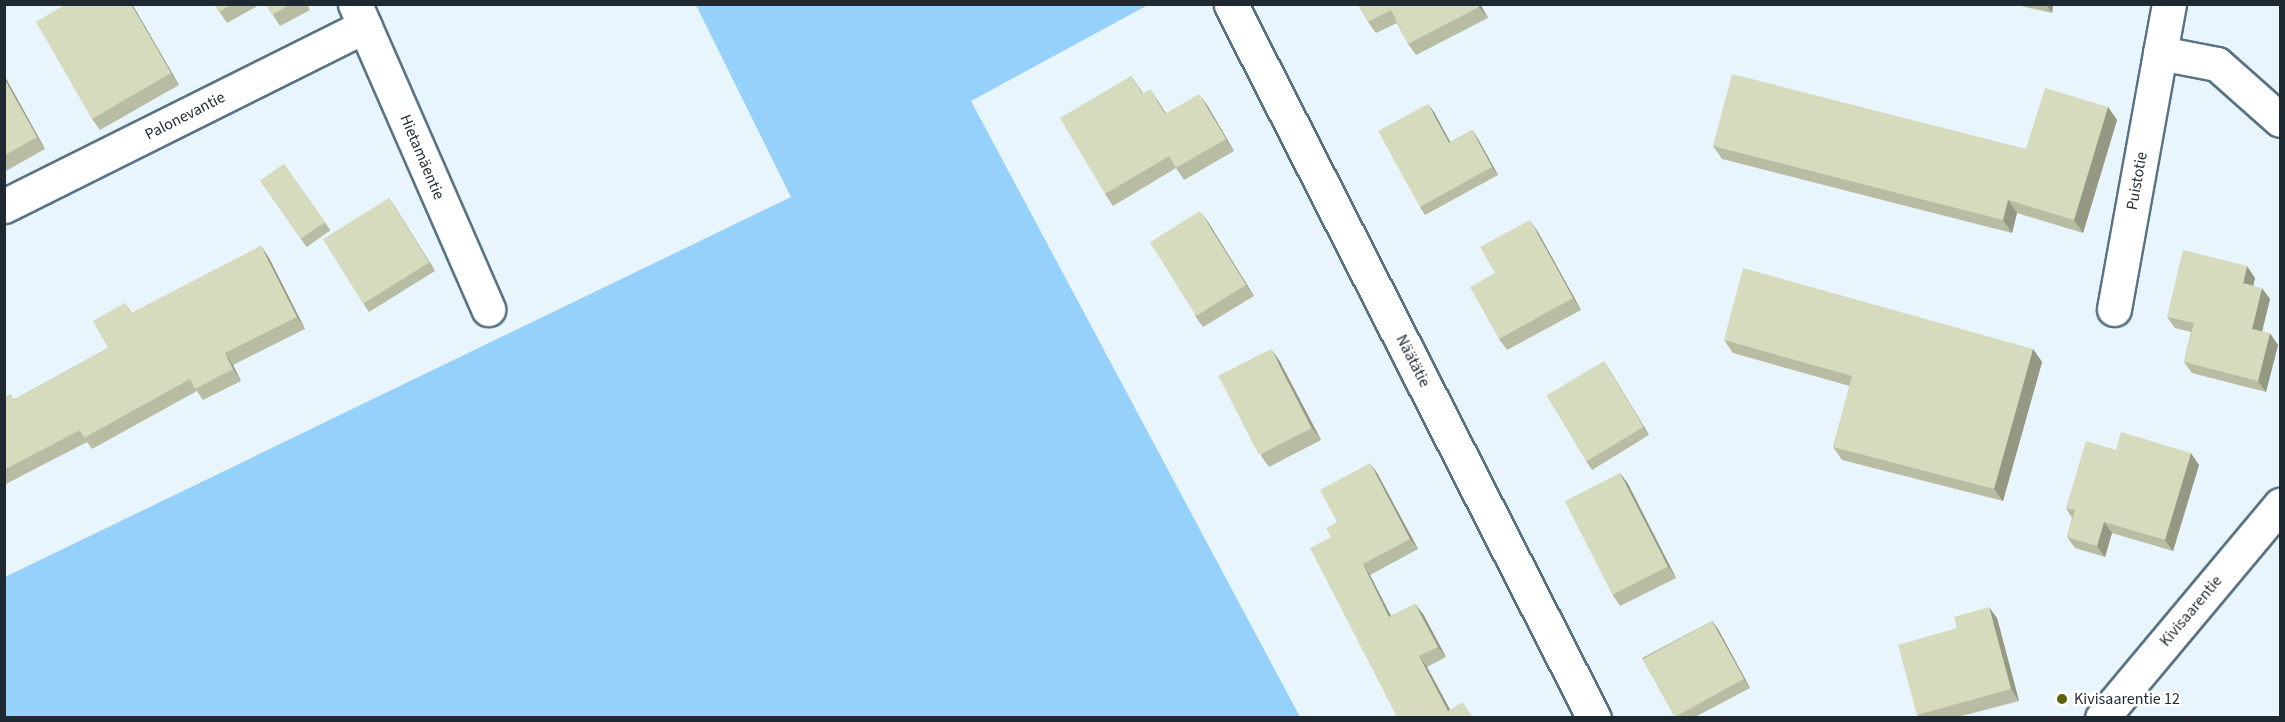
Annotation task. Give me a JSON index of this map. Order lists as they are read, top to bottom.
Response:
{
  "streets": {
    "street": [
      "Palonevantie",
      "Hietamäentie",
      "Puistotie",
      "Näätätie",
      "Kivisaarentie"
    ]
  },
  "crossings": [
    ["Palonevantie", "Hietamäentie"]
  ],
  "places": ["Kivisaarentie 12"]
}
